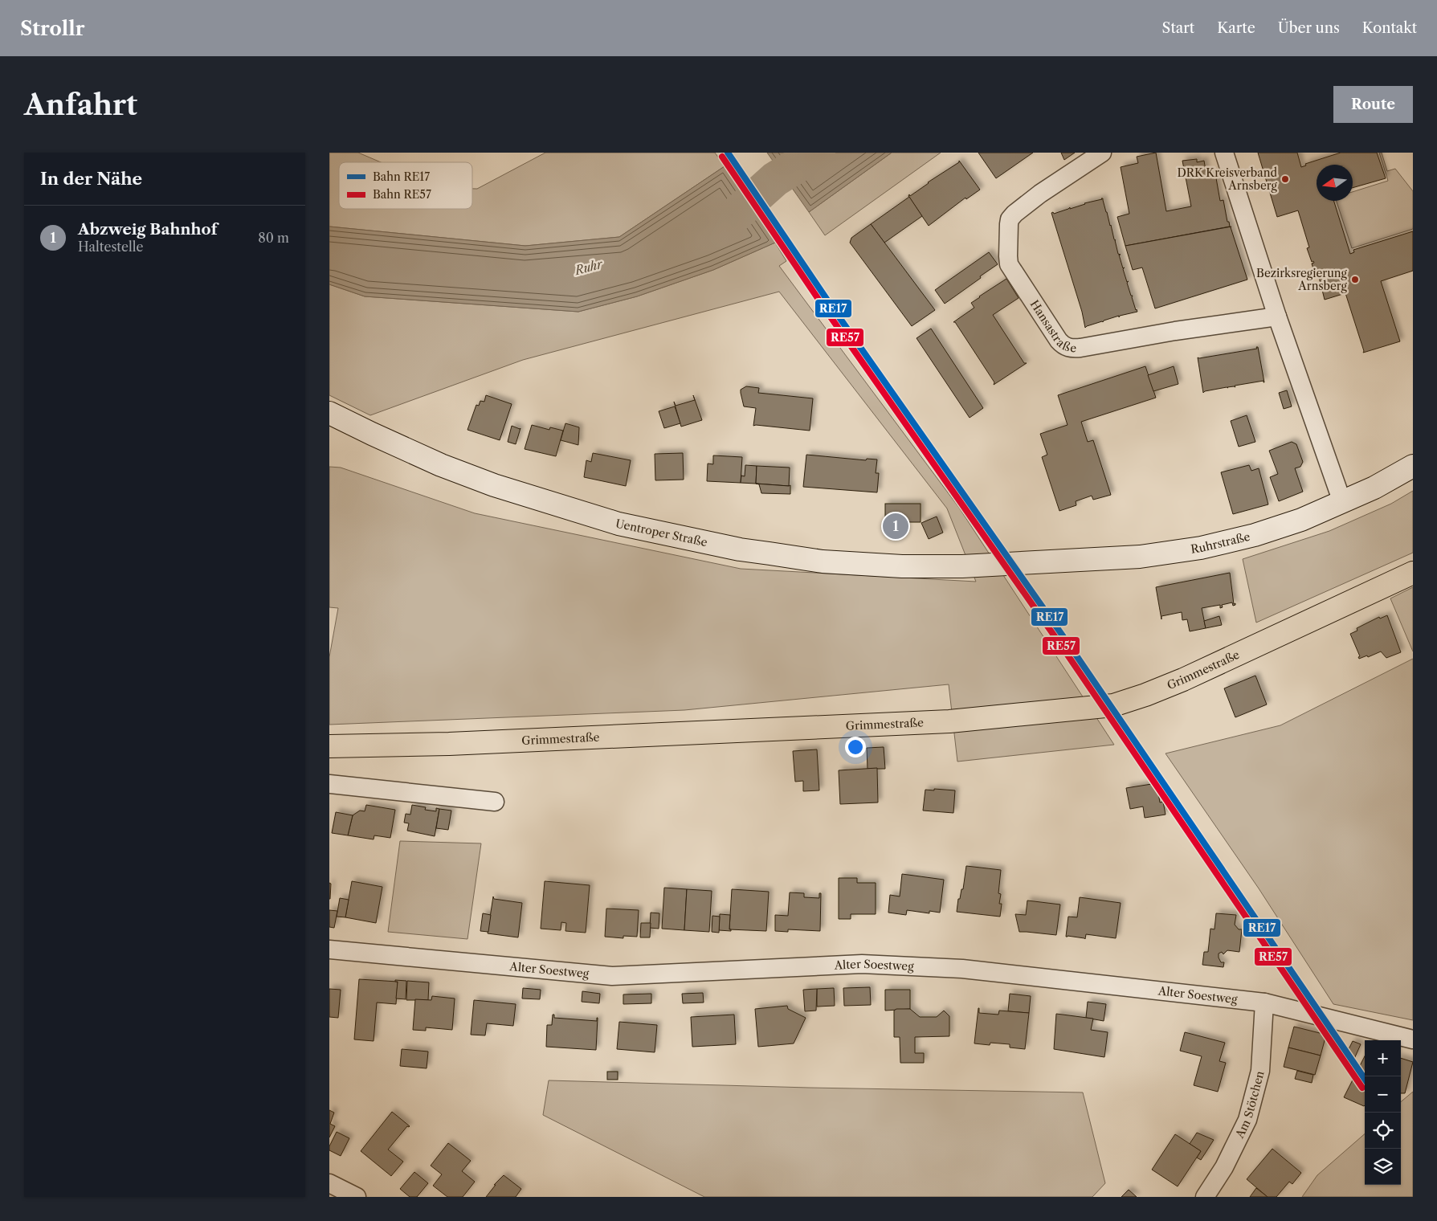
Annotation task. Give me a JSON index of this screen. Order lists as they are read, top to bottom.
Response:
{
  "streets": {
    "main road": ["Uentroper Straße", "Ruhrstraße", "Grimmestraße"],
    "street": ["Hansastraße", "Alter Soestweg", "Am Stötchen"]
  },
  "crossings": [
    ["Uentroper Straße", "Ruhrstraße"],
    ["Alter Soestweg", "Am Stötchen"]
  ],
  "water": ["Ruhr"],
  "places": ["DRK Kreisverband Arnsberg", "Bezirksregierung Arnsberg"],
  "lines": ["rail line RE17", "rail line RE57"],
  "legend": ["Bahn RE17", "Bahn RE57"],
  "north": "left",
  "page": {
    "header": "Strollr",
    "nav": [
      "Start",
      "Karte",
      "Über uns",
      "Kontakt"
    ],
    "buttons": "Route",
    "title": "Anfahrt",
    "heading": "In der Nähe",
    "list": [
      {
        "mark": "1",
        "name": "Abzweig Bahnhof",
        "note": "Haltestelle",
        "value": "80 m"
      }
    ],
    "pins": "1",
    "map_buttons": ["+", "−"]
  }
}
